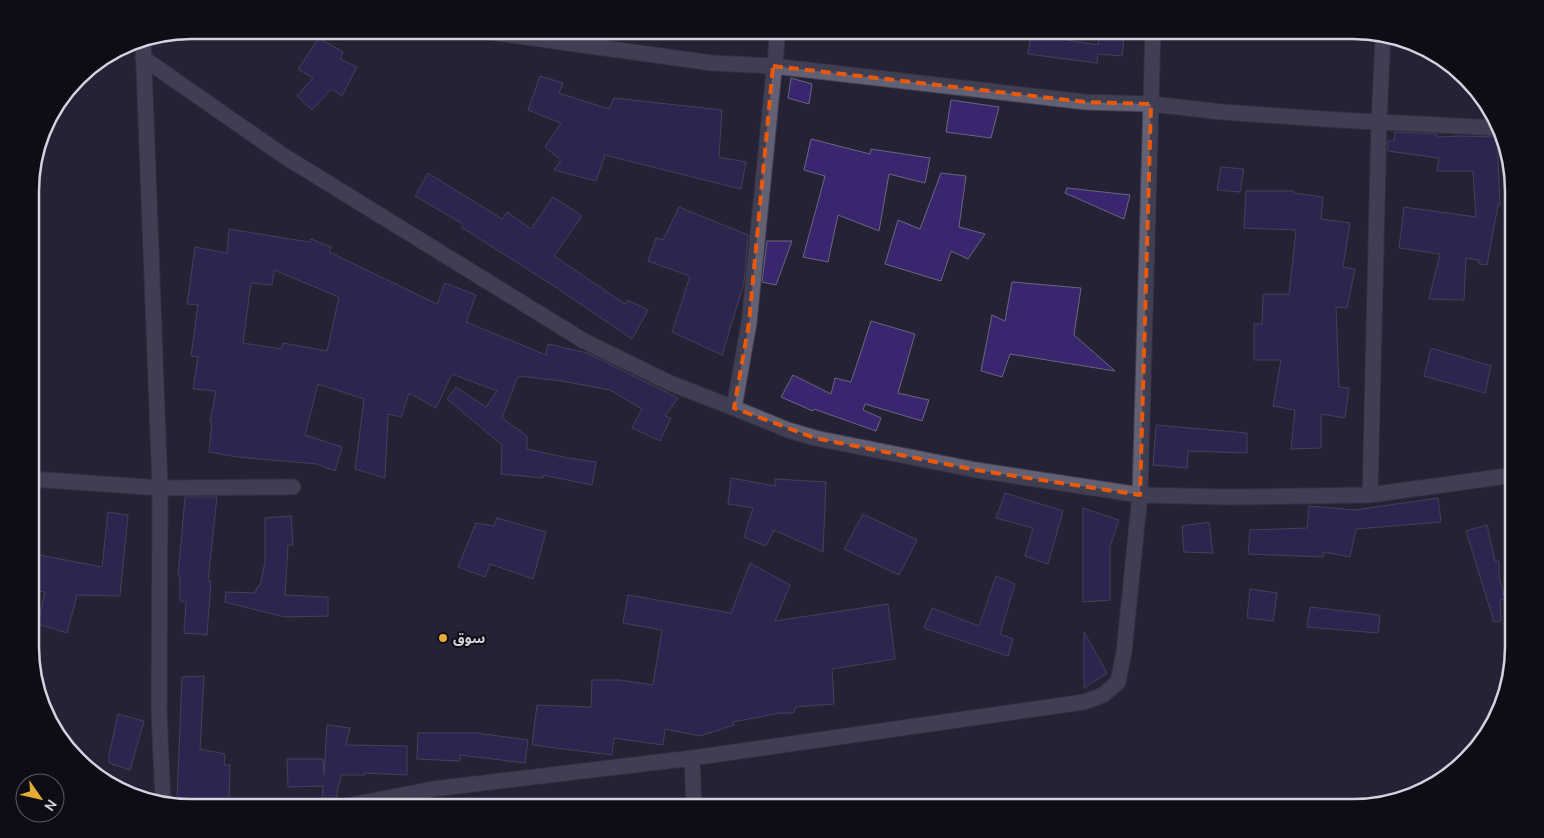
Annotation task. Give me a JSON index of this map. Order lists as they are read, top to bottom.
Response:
{
  "places": ["سوق"],
  "north": "bottom right"
}
